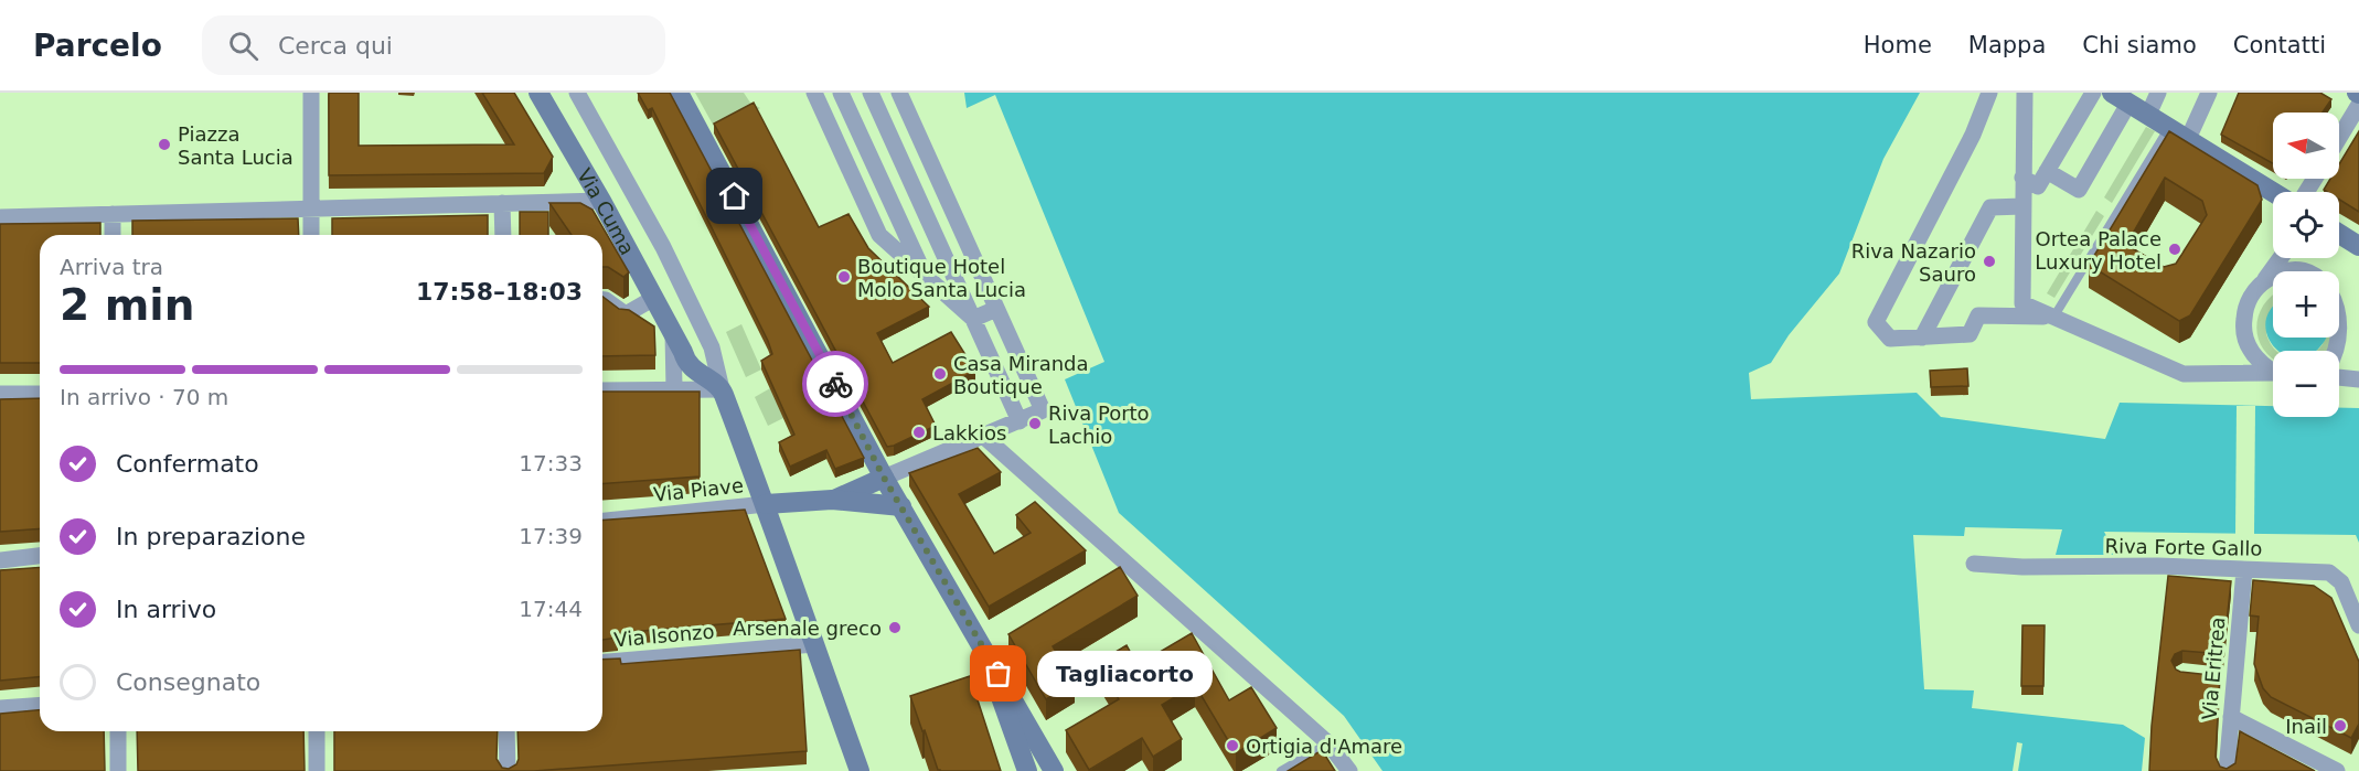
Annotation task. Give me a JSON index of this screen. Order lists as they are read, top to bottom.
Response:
{
  "streets": {
    "street": [
      "Via Cuma",
      "Via Piave",
      "Riva Forte Gallo",
      "Via Isonzo",
      "Via Eritrea"
    ]
  },
  "crossings": [
    ["Riva Forte Gallo", "Via Eritrea"]
  ],
  "places": [
    "Piazza Santa Lucia",
    "Ortea Palace Luxury Hotel",
    "Riva Nazario Sauro",
    "Boutique Hotel Molo Santa Lucia",
    "Casa Miranda Boutique",
    "Riva Porto Lachio",
    "Lakkios",
    "Arsenale greco",
    "Tagliacorto",
    "Inail",
    "Ortigia d'Amare"
  ],
  "north": "left",
  "page": {
    "header": "Parcelo",
    "search": "Cerca qui",
    "nav": [
      "Home",
      "Mappa",
      "Chi siamo",
      "Contatti"
    ],
    "map_buttons": ["+", "−"],
    "heading": ["2 min", "Arriva tra", "17:58–18:03"],
    "bar": "In arrivo · 70 m",
    "list": [
      ["Confermato", "17:33"],
      ["In preparazione", "17:39"],
      ["In arrivo", "17:44"],
      "Consegnato"
    ],
    "bubble": "Tagliacorto"
  }
}
